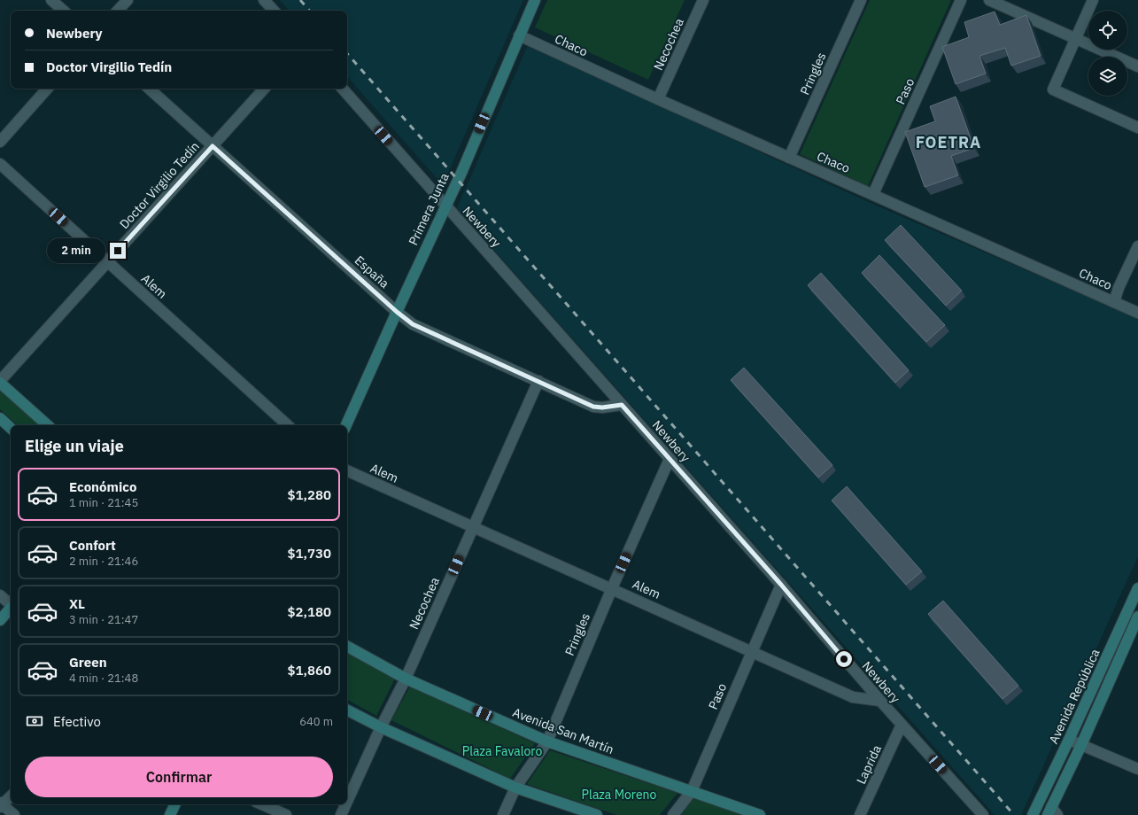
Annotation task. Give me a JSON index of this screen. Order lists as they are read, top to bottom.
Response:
{
  "streets": {
    "main road": ["Primera Junta", "Avenida República", "Avenida San Martín"],
    "street": [
      "Necochea",
      "Chaco",
      "Pringles",
      "Paso",
      "Doctor Virgilio Tedín",
      "Newbery",
      "España",
      "Alem",
      "Laprida"
    ]
  },
  "crossings": [
    ["Necochea", "Chaco"],
    ["Necochea", "España"],
    ["Necochea", "Alem"],
    ["Necochea", "Avenida San Martín"],
    ["Chaco", "Pringles"],
    ["Chaco", "Paso"],
    ["Chaco", "Primera Junta"],
    ["Pringles", "Newbery"],
    ["Pringles", "Alem"],
    ["Pringles", "Avenida San Martín"],
    ["Paso", "Newbery"],
    ["Paso", "Alem"],
    ["Paso", "Avenida San Martín"],
    ["Doctor Virgilio Tedín", "España"],
    ["Doctor Virgilio Tedín", "Alem"],
    ["Primera Junta", "Newbery"],
    ["Primera Junta", "España"],
    ["Newbery", "España"],
    ["Newbery", "Alem"],
    ["Newbery", "Laprida"]
  ],
  "districts": ["FOETRA"],
  "parks": ["Plaza Favaloro", "Plaza Moreno"],
  "page": {
    "banner": ["Newbery", "Doctor Virgilio Tedín"],
    "bubble": "2 min",
    "heading": "Elige un viaje",
    "list": [
      {
        "name": "Económico",
        "note": "1 min · 21:45",
        "value": "$1,280"
      },
      {
        "name": "Confort",
        "note": "2 min · 21:46",
        "value": "$1,730"
      },
      {
        "name": "XL",
        "note": "3 min · 21:47",
        "value": "$2,180"
      },
      {
        "name": "Green",
        "note": "4 min · 21:48",
        "value": "$1,860"
      }
    ],
    "pay": ["Efectivo", "640 m"],
    "buttons": "Confirmar"
  }
}
